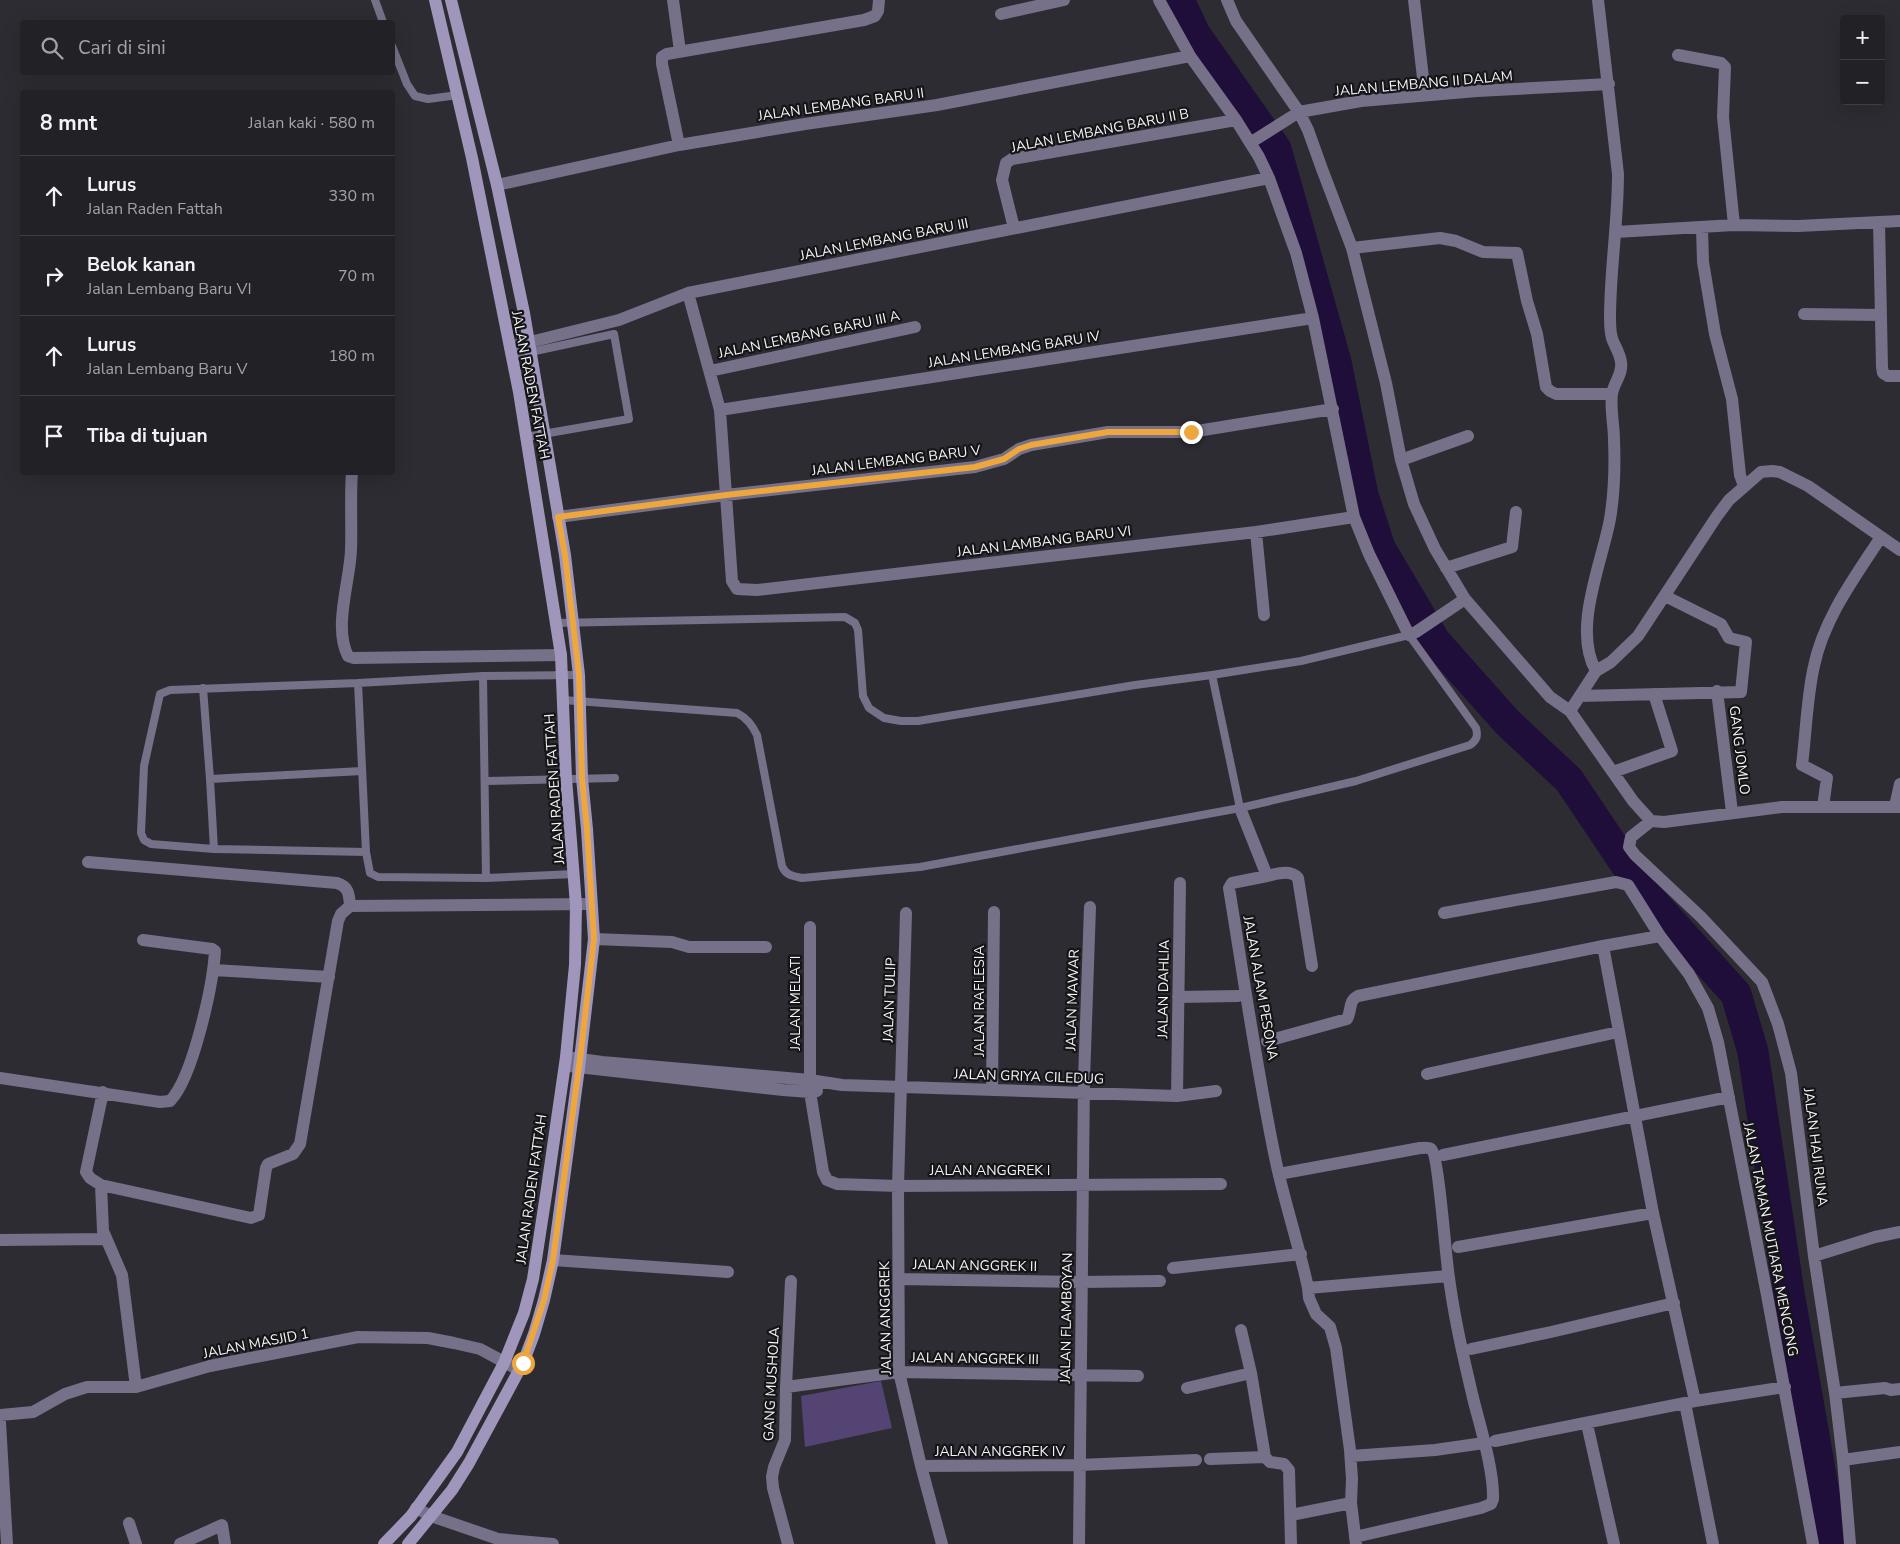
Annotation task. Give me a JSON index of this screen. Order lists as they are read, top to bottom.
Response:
{
  "streets": {
    "main road": ["JALAN RADEN FATTAH"],
    "street": [
      "JALAN LEMBANG II DALAM",
      "JALAN LEMBANG BARU II",
      "JALAN LEMBANG BARU II B",
      "JALAN LEMBANG BARU III",
      "JALAN LEMBANG BARU III A",
      "JALAN LEMBANG BARU IV",
      "JALAN LEMBANG BARU V",
      "JALAN LAMBANG BARU VI",
      "GANG JOMLO",
      "JALAN ALAM PESONA",
      "JALAN DAHLIA",
      "JALAN TULIP",
      "JALAN MAWAR",
      "JALAN RAFLESIA",
      "JALAN MELATI",
      "JALAN GRIYA CILEDUG",
      "JALAN HAJI RUNA",
      "JALAN ANGGREK I",
      "JALAN TAMAN MUTIARA MENCONG",
      "JALAN ANGGREK II",
      "JALAN ANGGREK",
      "JALAN FLAMBOYAN",
      "JALAN MASJID 1",
      "JALAN ANGGREK III",
      "GANG MUSHOLA",
      "JALAN ANGGREK IV"
    ]
  },
  "crossings": [
    ["JALAN LEMBANG BARU II", "JALAN RADEN FATTAH"],
    ["JALAN LEMBANG BARU II B", "JALAN LEMBANG BARU III"],
    ["JALAN LEMBANG BARU III", "JALAN RADEN FATTAH"],
    ["JALAN RADEN FATTAH", "JALAN LEMBANG BARU V"],
    ["JALAN RADEN FATTAH", "JALAN GRIYA CILEDUG"],
    ["JALAN RADEN FATTAH", "JALAN MASJID 1"],
    ["JALAN LEMBANG BARU V", "JALAN LAMBANG BARU VI"],
    ["JALAN DAHLIA", "JALAN GRIYA CILEDUG"],
    ["JALAN TULIP", "JALAN GRIYA CILEDUG"],
    ["JALAN TULIP", "JALAN ANGGREK"],
    ["JALAN MAWAR", "JALAN GRIYA CILEDUG"],
    ["JALAN MAWAR", "JALAN FLAMBOYAN"],
    ["JALAN RAFLESIA", "JALAN GRIYA CILEDUG"],
    ["JALAN MELATI", "JALAN GRIYA CILEDUG"],
    ["JALAN GRIYA CILEDUG", "JALAN ANGGREK"],
    ["JALAN GRIYA CILEDUG", "JALAN FLAMBOYAN"],
    ["JALAN ANGGREK I", "JALAN ANGGREK"],
    ["JALAN ANGGREK I", "JALAN FLAMBOYAN"],
    ["JALAN ANGGREK II", "JALAN ANGGREK"],
    ["JALAN ANGGREK II", "JALAN FLAMBOYAN"],
    ["JALAN ANGGREK", "JALAN ANGGREK III"],
    ["JALAN ANGGREK", "JALAN ANGGREK IV"],
    ["JALAN FLAMBOYAN", "JALAN ANGGREK III"],
    ["JALAN FLAMBOYAN", "JALAN ANGGREK IV"]
  ],
  "page": {
    "map_buttons": ["+", "−"],
    "search": "Cari di sini",
    "heading": ["8 mnt", "Jalan kaki · 580 m"],
    "list": [
      ["Lurus", "Jalan Raden Fattah", "330 m"],
      ["Belok kanan", "Jalan Lembang Baru VI", "70 m"],
      ["Lurus", "Jalan Lembang Baru V", "180 m"],
      "Tiba di tujuan"
    ]
  }
}
